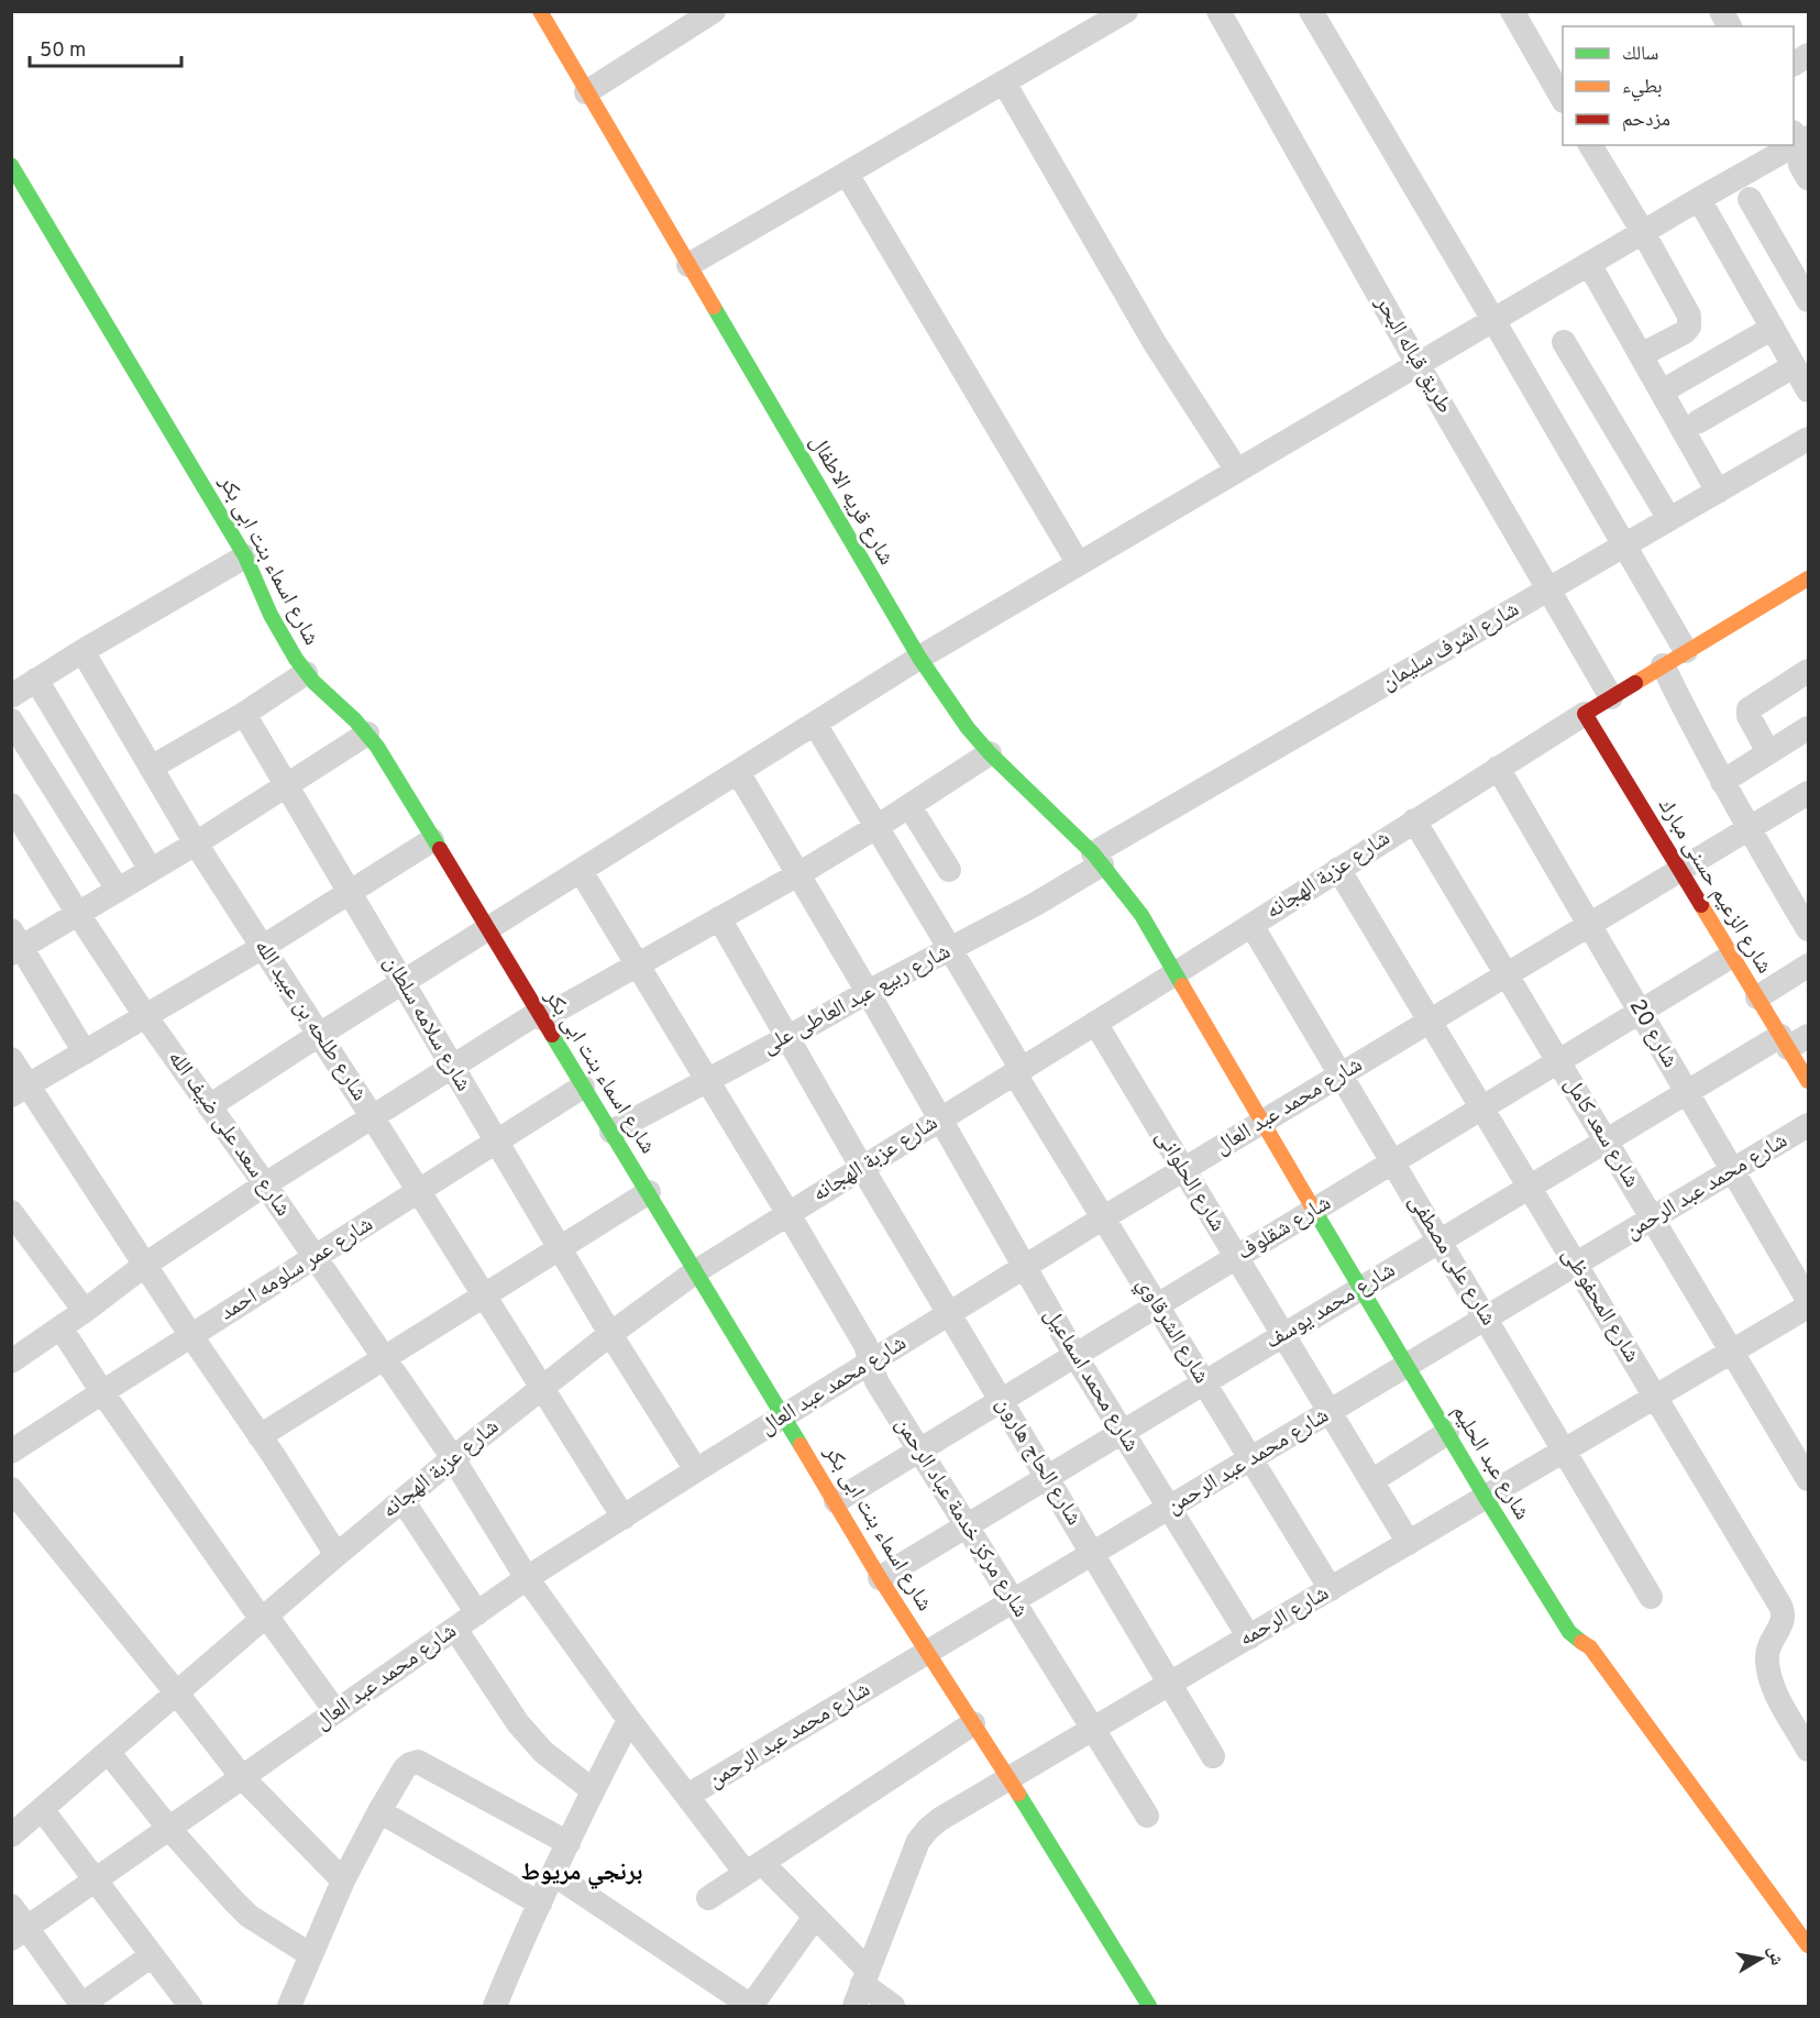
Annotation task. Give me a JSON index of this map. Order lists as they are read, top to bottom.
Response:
{
  "streets": {
    "street": [
      "طريق قباله البحر",
      "شارع قريه الاطفال",
      "شارع اسماء بنت ابى بكر",
      "شارع اشرف سليمان",
      "شارع عزبة الهجانه",
      "شارع الزعيم حسنى مبارك",
      "شارع ربيع عبد العاطى على",
      "شارع طلحه بن عبيد الله",
      "شارع سلامه سلطان",
      "شارع 20",
      "شارع محمد عبد العال",
      "شارع سعد كامل",
      "شارع سعد على ضيف الله",
      "شارع الحلوانى",
      "شارع محمد عبد الرحمن",
      "شارع شقلوف",
      "شارع على مصطفى",
      "شارع عمر سلومه احمد",
      "شارع المحفوظى",
      "شارع محمد يوسف",
      "شارع الشرقاوي",
      "شارع محمد اسماعيل",
      "شارع الحاج هارون",
      "شارع عبد الحليم",
      "شارع مركز خدمة عباد الرحمن",
      "شارع الرحمه"
    ]
  },
  "crossings": [
    ["طريق قباله البحر", "شارع اشرف سليمان"],
    ["طريق قباله البحر", "شارع عزبة الهجانه"],
    ["شارع قريه الاطفال", "شارع اشرف سليمان"],
    ["شارع قريه الاطفال", "شارع عزبة الهجانه"],
    ["شارع قريه الاطفال", "شارع ربيع عبد العاطى على"],
    ["شارع قريه الاطفال", "شارع عبد الحليم"],
    ["شارع اسماء بنت ابى بكر", "شارع عزبة الهجانه"],
    ["شارع اسماء بنت ابى بكر", "شارع ربيع عبد العاطى على"],
    ["شارع اسماء بنت ابى بكر", "شارع محمد عبد العال"],
    ["شارع اسماء بنت ابى بكر", "شارع محمد عبد الرحمن"],
    ["شارع اسماء بنت ابى بكر", "شارع شقلوف"],
    ["شارع اسماء بنت ابى بكر", "شارع عمر سلومه احمد"],
    ["شارع اسماء بنت ابى بكر", "شارع محمد يوسف"],
    ["شارع اسماء بنت ابى بكر", "شارع الرحمه"],
    ["شارع اشرف سليمان", "شارع ربيع عبد العاطى على"],
    ["شارع عزبة الهجانه", "شارع الزعيم حسنى مبارك"],
    ["شارع عزبة الهجانه", "شارع طلحه بن عبيد الله"],
    ["شارع عزبة الهجانه", "شارع سلامه سلطان"],
    ["شارع عزبة الهجانه", "شارع 20"],
    ["شارع عزبة الهجانه", "شارع سعد كامل"],
    ["شارع عزبة الهجانه", "شارع سعد على ضيف الله"],
    ["شارع عزبة الهجانه", "شارع الحلوانى"],
    ["شارع عزبة الهجانه", "شارع على مصطفى"],
    ["شارع عزبة الهجانه", "شارع المحفوظى"],
    ["شارع عزبة الهجانه", "شارع الشرقاوي"],
    ["شارع عزبة الهجانه", "شارع محمد اسماعيل"],
    ["شارع عزبة الهجانه", "شارع الحاج هارون"],
    ["شارع عزبة الهجانه", "شارع عبد الحليم"],
    ["شارع عزبة الهجانه", "شارع مركز خدمة عباد الرحمن"],
    ["شارع الزعيم حسنى مبارك", "شارع محمد عبد العال"],
    ["شارع الزعيم حسنى مبارك", "شارع شقلوف"],
    ["شارع الزعيم حسنى مبارك", "شارع محمد يوسف"],
    ["شارع ربيع عبد العاطى على", "شارع الشرقاوي"],
    ["شارع ربيع عبد العاطى على", "شارع محمد اسماعيل"],
    ["شارع ربيع عبد العاطى على", "شارع الحاج هارون"],
    ["شارع ربيع عبد العاطى على", "شارع مركز خدمة عباد الرحمن"],
    ["شارع طلحه بن عبيد الله", "شارع محمد عبد العال"],
    ["شارع طلحه بن عبيد الله", "شارع عمر سلومه احمد"],
    ["شارع سلامه سلطان", "شارع محمد عبد العال"],
    ["شارع سلامه سلطان", "شارع عمر سلومه احمد"],
    ["شارع 20", "شارع محمد عبد العال"],
    ["شارع 20", "شارع محمد عبد الرحمن"],
    ["شارع 20", "شارع شقلوف"],
    ["شارع 20", "شارع محمد يوسف"],
    ["شارع محمد عبد العال", "شارع سعد كامل"],
    ["شارع محمد عبد العال", "شارع سعد على ضيف الله"],
    ["شارع محمد عبد العال", "شارع الحلوانى"],
    ["شارع محمد عبد العال", "شارع على مصطفى"],
    ["شارع محمد عبد العال", "شارع المحفوظى"],
    ["شارع محمد عبد العال", "شارع الشرقاوي"],
    ["شارع محمد عبد العال", "شارع محمد اسماعيل"],
    ["شارع محمد عبد العال", "شارع الحاج هارون"],
    ["شارع محمد عبد العال", "شارع عبد الحليم"],
    ["شارع محمد عبد العال", "شارع مركز خدمة عباد الرحمن"],
    ["شارع سعد كامل", "شارع محمد عبد الرحمن"],
    ["شارع سعد كامل", "شارع شقلوف"],
    ["شارع سعد كامل", "شارع محمد يوسف"],
    ["شارع سعد كامل", "شارع الرحمه"],
    ["شارع سعد على ضيف الله", "شارع محمد عبد الرحمن"],
    ["شارع سعد على ضيف الله", "شارع عمر سلومه احمد"],
    ["شارع سعد على ضيف الله", "شارع الرحمه"],
    ["شارع الحلوانى", "شارع محمد عبد الرحمن"],
    ["شارع الحلوانى", "شارع شقلوف"],
    ["شارع الحلوانى", "شارع محمد يوسف"],
    ["شارع الحلوانى", "شارع الرحمه"],
    ["شارع محمد عبد الرحمن", "شارع على مصطفى"],
    ["شارع محمد عبد الرحمن", "شارع المحفوظى"],
    ["شارع محمد عبد الرحمن", "شارع الشرقاوي"],
    ["شارع محمد عبد الرحمن", "شارع محمد اسماعيل"],
    ["شارع محمد عبد الرحمن", "شارع الحاج هارون"],
    ["شارع محمد عبد الرحمن", "شارع عبد الحليم"],
    ["شارع محمد عبد الرحمن", "شارع مركز خدمة عباد الرحمن"],
    ["شارع شقلوف", "شارع على مصطفى"],
    ["شارع شقلوف", "شارع المحفوظى"],
    ["شارع شقلوف", "شارع الشرقاوي"],
    ["شارع شقلوف", "شارع محمد اسماعيل"],
    ["شارع شقلوف", "شارع الحاج هارون"],
    ["شارع شقلوف", "شارع عبد الحليم"],
    ["شارع شقلوف", "شارع مركز خدمة عباد الرحمن"],
    ["شارع على مصطفى", "شارع محمد يوسف"],
    ["شارع على مصطفى", "شارع الرحمه"],
    ["شارع المحفوظى", "شارع محمد يوسف"],
    ["شارع المحفوظى", "شارع الرحمه"],
    ["شارع محمد يوسف", "شارع الشرقاوي"],
    ["شارع محمد يوسف", "شارع محمد اسماعيل"],
    ["شارع محمد يوسف", "شارع الحاج هارون"],
    ["شارع محمد يوسف", "شارع عبد الحليم"],
    ["شارع محمد يوسف", "شارع مركز خدمة عباد الرحمن"],
    ["شارع الشرقاوي", "شارع الرحمه"],
    ["شارع محمد اسماعيل", "شارع الرحمه"],
    ["شارع الحاج هارون", "شارع الرحمه"],
    ["شارع عبد الحليم", "شارع الرحمه"],
    ["شارع مركز خدمة عباد الرحمن", "شارع الرحمه"]
  ],
  "districts": ["برنجي مريوط"],
  "legend": ["سالك", "بطيء", "مزدحم"],
  "scale_bar": "50 m",
  "north": "right"
}
